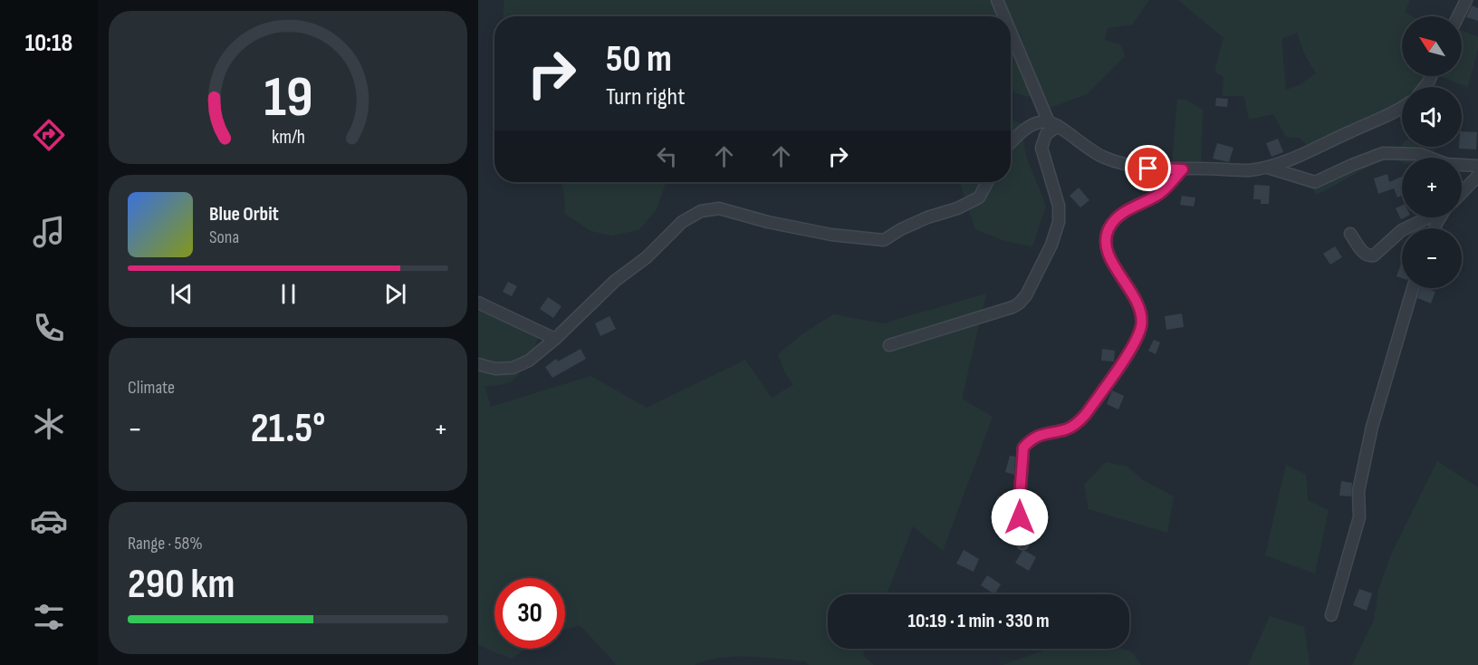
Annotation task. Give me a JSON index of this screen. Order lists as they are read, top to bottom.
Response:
{
  "north": "top left",
  "page": {
    "tabs": "10:18",
    "map_buttons": ["+", "−"],
    "turn": ["50 m", "Turn right"],
    "song": ["Blue Orbit", "Sona"],
    "tile": [
      "Climate",
      ["Range · 58%", "290 km"]
    ],
    "heat": ["−", "21.5°", "+"],
    "limit": "30",
    "trip": "10:19 · 1 min · 330 m",
    "gauge": ["19", "km/h"]
  }
}
